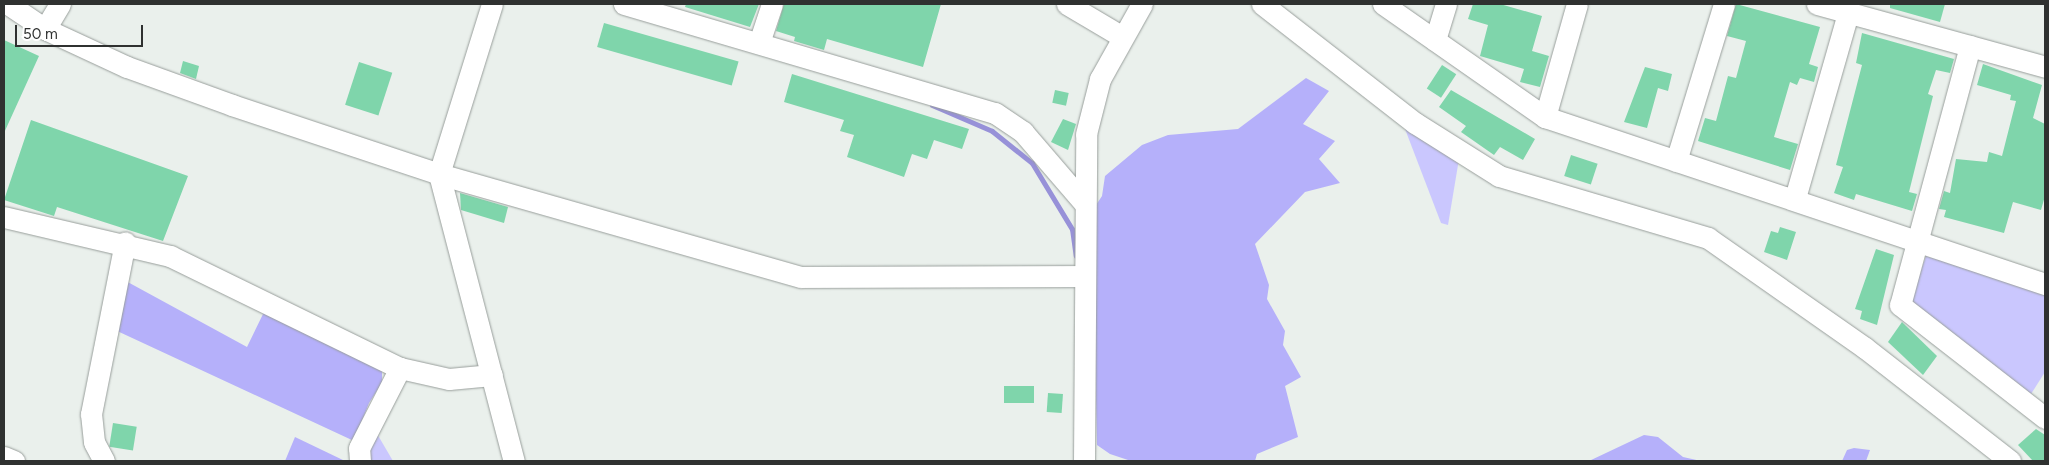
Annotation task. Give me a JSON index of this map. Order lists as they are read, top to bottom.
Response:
{
  "scale_bar": "50 m"
}
